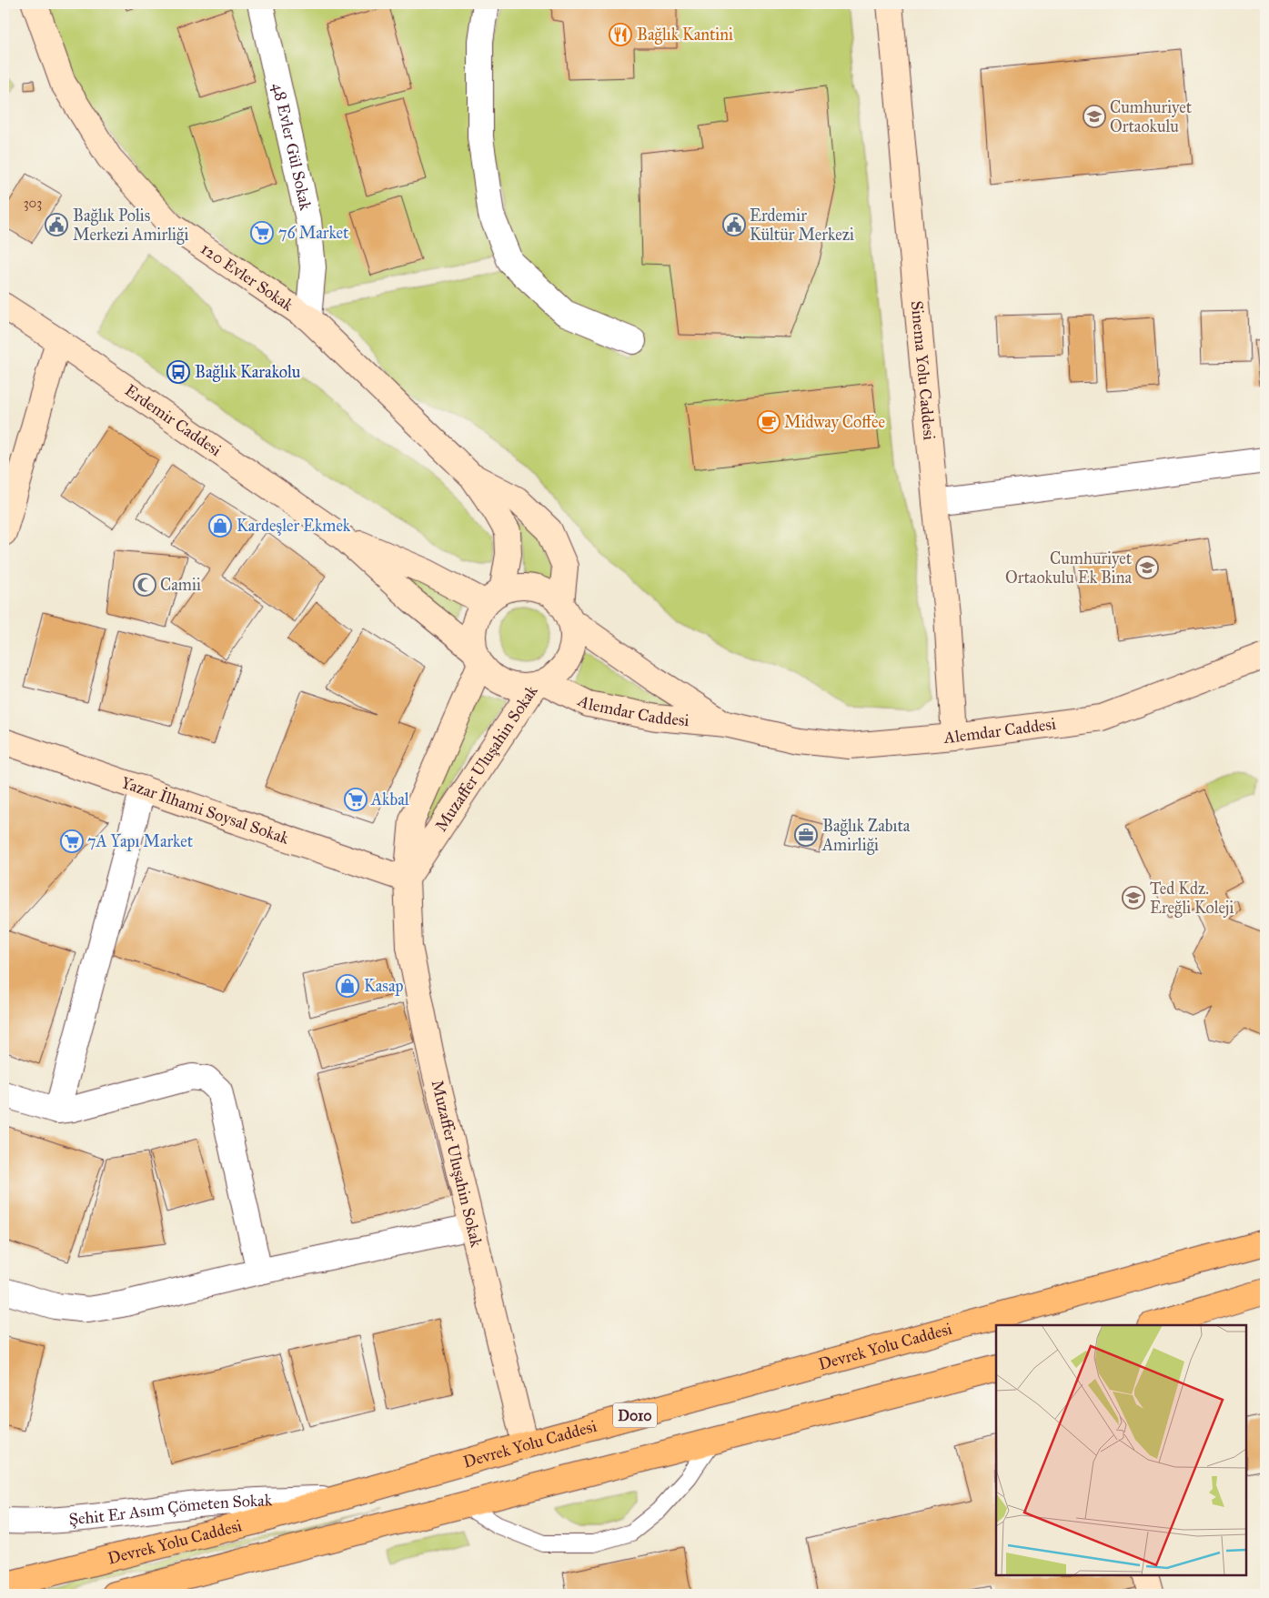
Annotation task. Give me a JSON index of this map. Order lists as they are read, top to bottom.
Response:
{
  "streets": {
    "highway": ["Devrek Yolu Caddesi", "D010"],
    "street": [
      "48 Evler Gül Sokak",
      "120 Evler Sokak",
      "Sinema Yolu Caddesi",
      "Erdemir Caddesi",
      "Alemdar Caddesi",
      "Muzaffer Uluşahin Sokak",
      "Yazar İlhami Soysal Sokak",
      "Şehit Er Asım Çömeten Sokak"
    ]
  },
  "crossings": [
    ["48 Evler Gül Sokak", "120 Evler Sokak"],
    ["120 Evler Sokak", "Erdemir Caddesi"],
    ["120 Evler Sokak", "Alemdar Caddesi"],
    ["120 Evler Sokak", "Muzaffer Uluşahin Sokak"],
    ["Sinema Yolu Caddesi", "Alemdar Caddesi"],
    ["Erdemir Caddesi", "Alemdar Caddesi"],
    ["Erdemir Caddesi", "Muzaffer Uluşahin Sokak"],
    ["Alemdar Caddesi", "Muzaffer Uluşahin Sokak"],
    ["Muzaffer Uluşahin Sokak", "Yazar İlhami Soysal Sokak"],
    ["Muzaffer Uluşahin Sokak", "Devrek Yolu Caddesi"],
    ["Devrek Yolu Caddesi", "Şehit Er Asım Çömeten Sokak"]
  ],
  "places": {
    "restaurant": ["Bağlık Kantini"],
    "school or university": ["Cumhuriyet Ortaokulu", "Cumhuriyet Ortaokulu Ek Bina", "Ted Kdz. Ereğli Koleji"],
    "public building": ["Bağlık Polis Merkezi Amirliği", "Erdemir Kültür Merkezi"],
    "supermarket": ["76 Market", "Akbal", "7A Yapı Market"],
    "bus stop": ["Bağlık Karakolu"],
    "cafe": ["Midway Coffee"],
    "shop": ["Kardeşler Ekmek", "Kasap"],
    "mosque": ["Camii"],
    "office": ["Bağlık Zabıta Amirliği"]
  },
  "house_numbers": ["303"]
}
